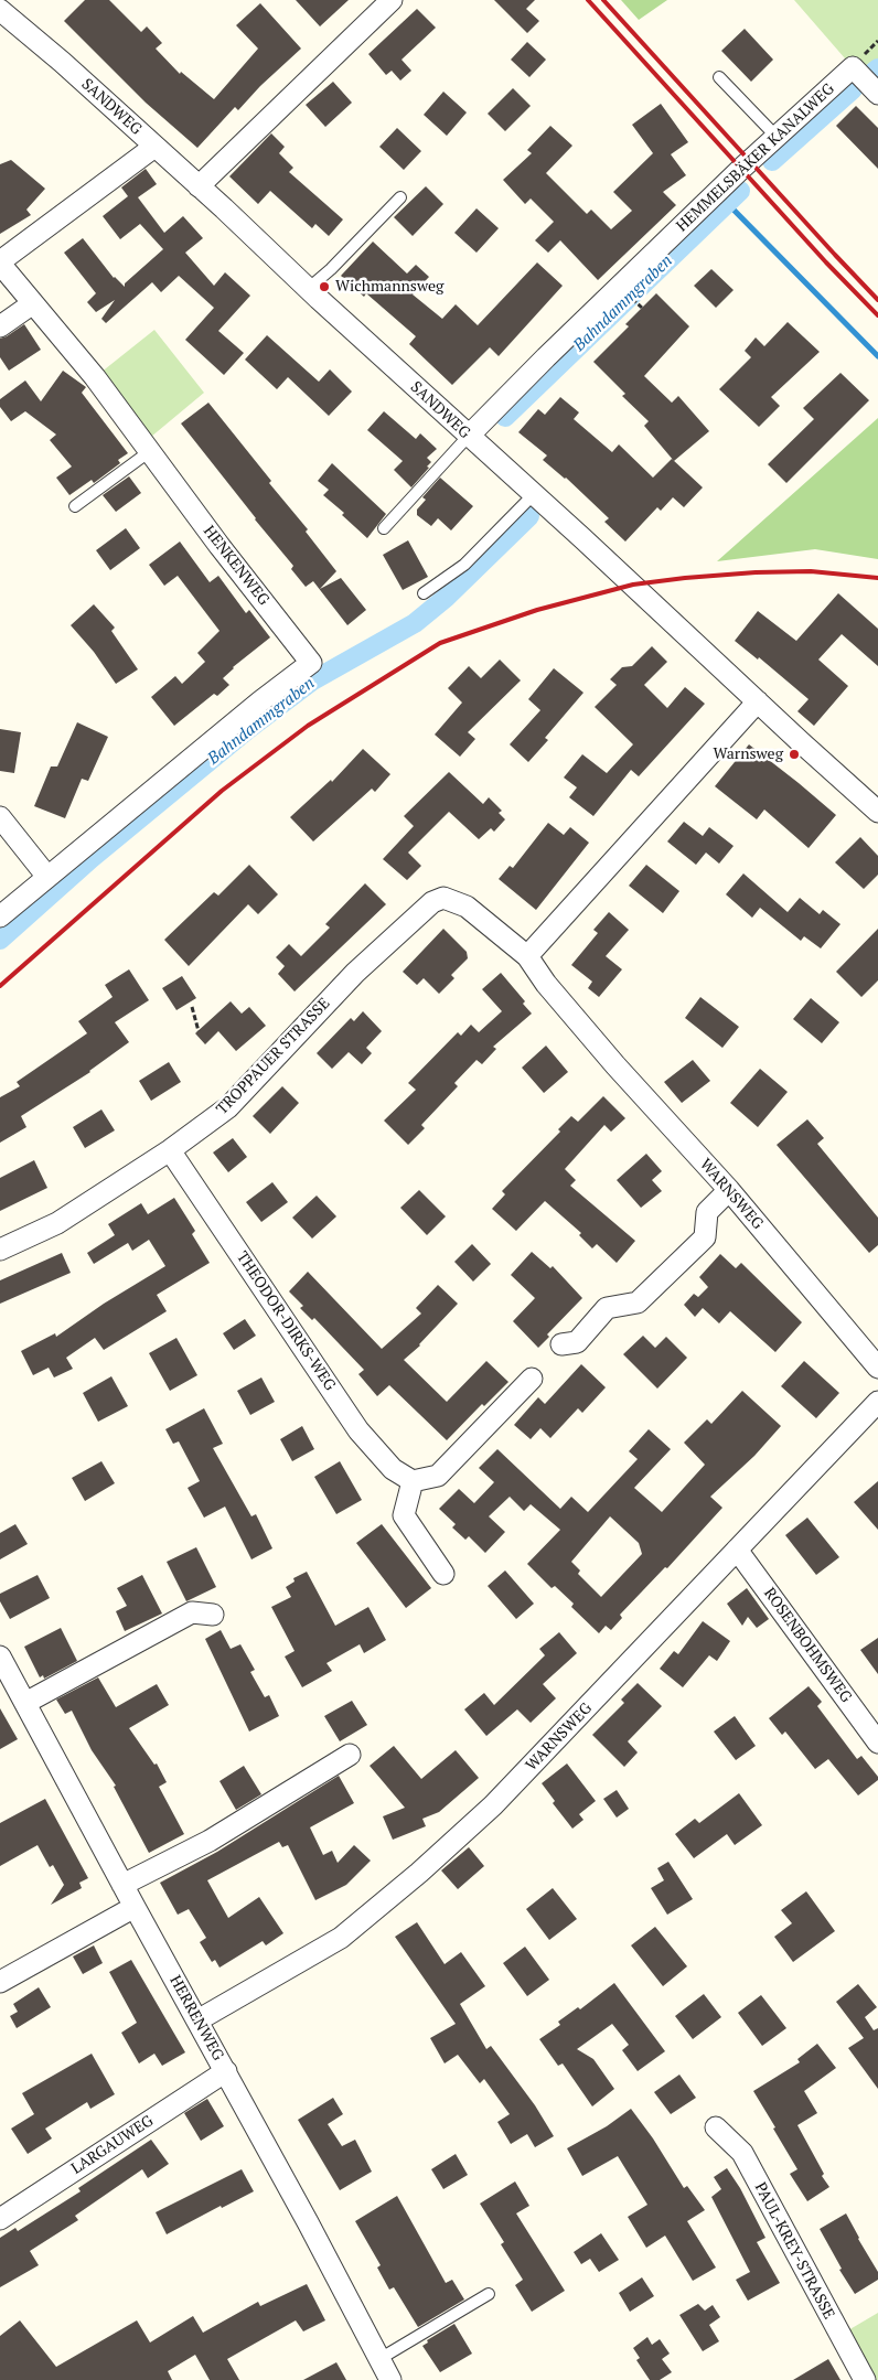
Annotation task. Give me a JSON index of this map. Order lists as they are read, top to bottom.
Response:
{
  "streets": {
    "street": [
      "SANDWEG",
      "HEMMELSBÄKER KANALWEG",
      "HENKENWEG",
      "TROPPAUER STRASSE",
      "WARNSWEG",
      "THEODOR-DIRKS-WEG",
      "ROSENBOHMSWEG",
      "HERRENWEG",
      "LARGAUWEG",
      "PAUL-KREY-STRASSE"
    ]
  },
  "crossings": [
    ["SANDWEG", "HEMMELSBÄKER KANALWEG"],
    ["SANDWEG", "HENKENWEG"],
    ["TROPPAUER STRASSE", "WARNSWEG"],
    ["TROPPAUER STRASSE", "THEODOR-DIRKS-WEG"],
    ["WARNSWEG", "ROSENBOHMSWEG"],
    ["WARNSWEG", "HERRENWEG"],
    ["HERRENWEG", "LARGAUWEG"]
  ],
  "water": ["Bahndammgraben"],
  "places": ["Wichmannsweg", "Warnsweg"]
}
